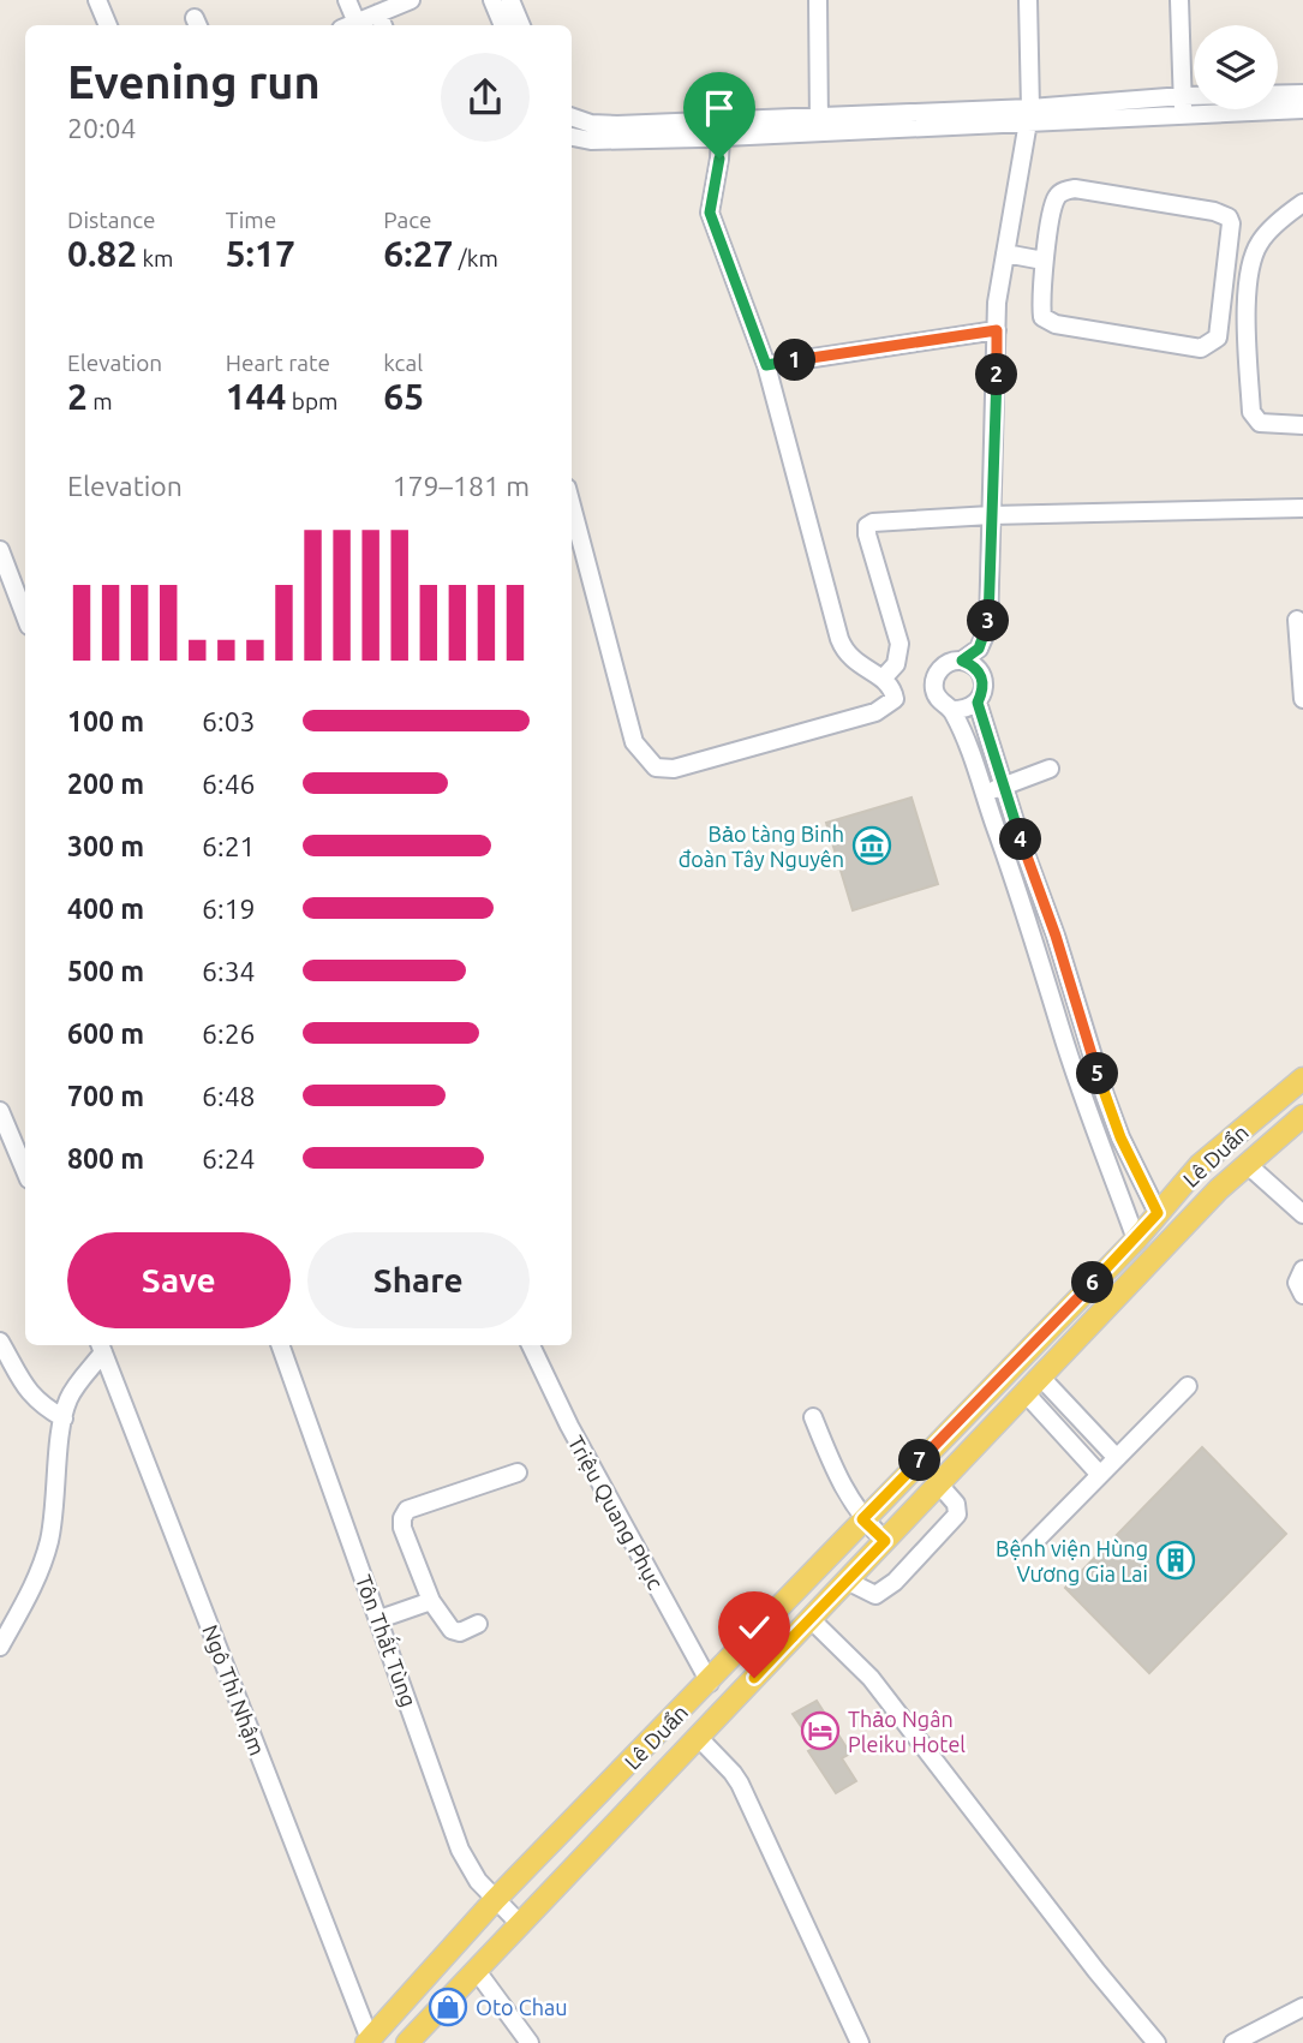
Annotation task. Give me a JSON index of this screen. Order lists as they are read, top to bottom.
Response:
{
  "streets": {
    "main road": ["Lê Duẩn"],
    "street": ["Triệu Quang Phục", "Tôn Thất Tùng", "Ngô Thì Nhậm"]
  },
  "crossings": [
    ["Lê Duẩn", "Triệu Quang Phục"],
    ["Lê Duẩn", "Tôn Thất Tùng"],
    ["Lê Duẩn", "Ngô Thì Nhậm"]
  ],
  "places": {
    "museum": ["Bảo tàng Binh đoàn Tây Nguyên"],
    "building": ["Bệnh viện Hùng Vương Gia Lai"],
    "hotel": ["Thảo Ngân Pleiku Hotel"],
    "shop": ["Oto Chau"]
  },
  "page": {
    "heading": ["Evening run", "20:04"],
    "stats": [
      ["Distance", "0.82 km"],
      ["Time", "5:17"],
      ["Pace", "6:27 /km"],
      ["Elevation", "2 m"],
      ["Heart rate", "144 bpm"],
      ["kcal", "65"]
    ],
    "pins": [
      "1",
      "2",
      "3",
      "4",
      "5",
      "6",
      "7"
    ],
    "chart": ["Elevation", "179–181 m"],
    "list": [
      {
        "name": "100 m",
        "note": "6:03"
      },
      {
        "name": "200 m",
        "note": "6:46"
      },
      {
        "name": "300 m",
        "note": "6:21"
      },
      {
        "name": "400 m",
        "note": "6:19"
      },
      {
        "name": "500 m",
        "note": "6:34"
      },
      {
        "name": "600 m",
        "note": "6:26"
      },
      {
        "name": "700 m",
        "note": "6:48"
      },
      {
        "name": "800 m",
        "note": "6:24"
      }
    ],
    "buttons": ["Save", "Share"]
  }
}
